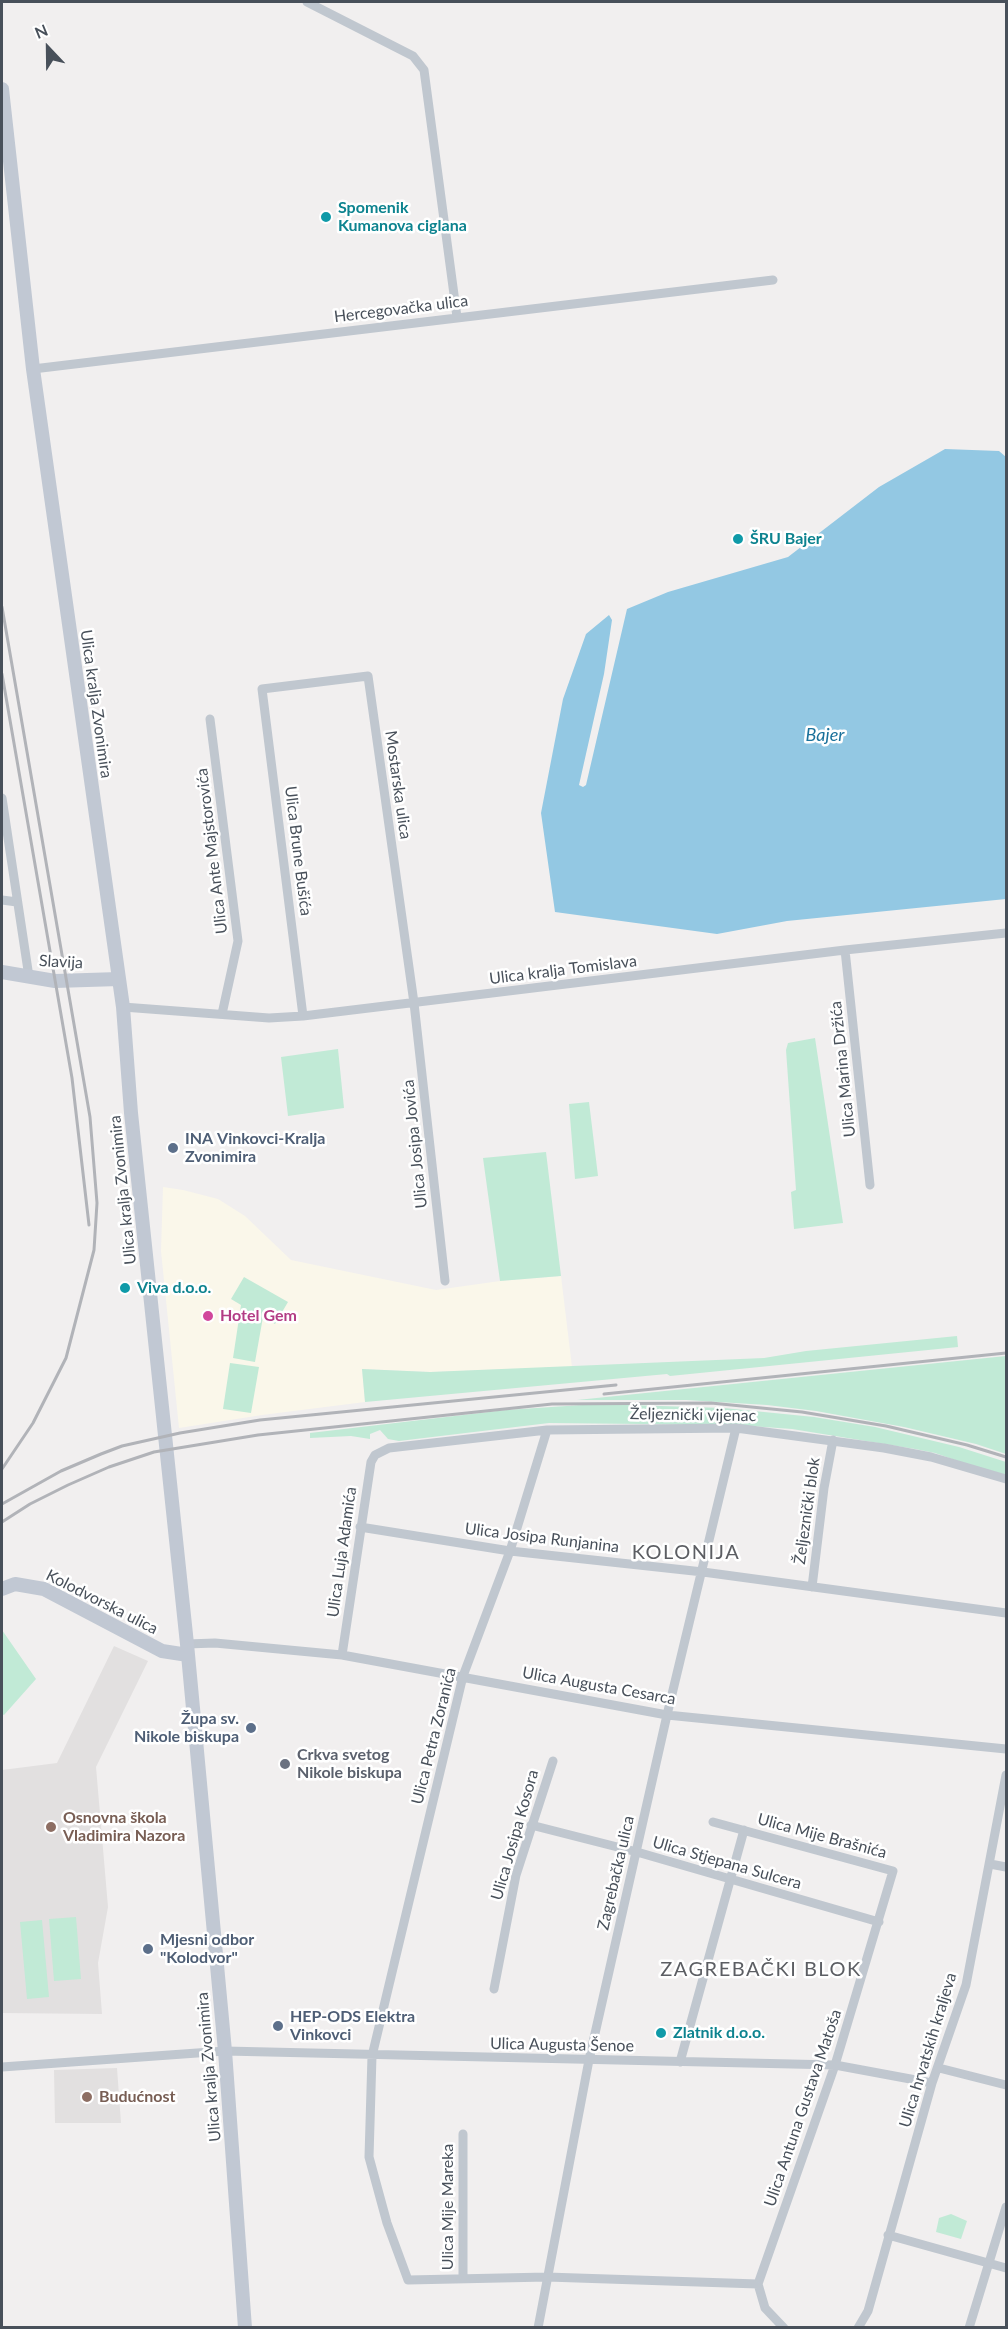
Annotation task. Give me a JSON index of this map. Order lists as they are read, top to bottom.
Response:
{
  "streets": {
    "main road": ["Ulica kralja Zvonimira", "Slavija", "Kolodvorska ulica"],
    "street": [
      "Hercegovačka ulica",
      "Mostarska ulica",
      "Ulica Ante Majstorovića",
      "Ulica Brune Bušića",
      "Ulica kralja Tomislava",
      "Ulica Marina Držića",
      "Ulica Josipa Jovića",
      "Željeznički vijenac",
      "Željeznički blok",
      "Ulica Josipa Runjanina",
      "Ulica Luja Adamića",
      "Ulica Augusta Cesarca",
      "Ulica Petra Zoranića",
      "Ulica Josipa Kosora",
      "Ulica Mije Brašnića",
      "Ulica Stjepana Sulcera",
      "Zagrebačka ulica",
      "Ulica Augusta Šenoe",
      "Ulica hrvatskih kraljeva",
      "Ulica Antuna Gustava Matoša",
      "Ulica Mije Mareka"
    ]
  },
  "crossings": [
    ["Hercegovačka ulica", "Ulica kralja Zvonimira"],
    ["Ulica kralja Zvonimira", "Slavija"],
    ["Ulica kralja Zvonimira", "Ulica kralja Tomislava"],
    ["Ulica kralja Zvonimira", "Kolodvorska ulica"],
    ["Ulica kralja Zvonimira", "Ulica Augusta Cesarca"],
    ["Ulica kralja Zvonimira", "Ulica Augusta Šenoe"],
    ["Mostarska ulica", "Ulica Brune Bušića"],
    ["Mostarska ulica", "Ulica kralja Tomislava"],
    ["Mostarska ulica", "Ulica Josipa Jovića"],
    ["Ulica Ante Majstorovića", "Ulica kralja Tomislava"],
    ["Ulica Brune Bušića", "Ulica kralja Tomislava"],
    ["Ulica kralja Tomislava", "Ulica Marina Držića"],
    ["Ulica kralja Tomislava", "Ulica Josipa Jovića"],
    ["Željeznički vijenac", "Željeznički blok"],
    ["Željeznički vijenac", "Ulica Luja Adamića"],
    ["Željeznički vijenac", "Ulica Petra Zoranića"],
    ["Željeznički vijenac", "Zagrebačka ulica"],
    ["Željeznički blok", "Ulica Josipa Runjanina"],
    ["Ulica Josipa Runjanina", "Ulica Luja Adamića"],
    ["Ulica Josipa Runjanina", "Ulica Petra Zoranića"],
    ["Ulica Josipa Runjanina", "Zagrebačka ulica"],
    ["Ulica Luja Adamića", "Ulica Augusta Cesarca"],
    ["Kolodvorska ulica", "Ulica Augusta Cesarca"],
    ["Ulica Augusta Cesarca", "Ulica Petra Zoranića"],
    ["Ulica Augusta Cesarca", "Zagrebačka ulica"],
    ["Ulica Petra Zoranića", "Ulica Augusta Šenoe"],
    ["Ulica Petra Zoranića", "Ulica Mije Mareka"],
    ["Ulica Josipa Kosora", "Ulica Stjepana Sulcera"],
    ["Ulica Mije Brašnića", "Ulica Stjepana Sulcera"],
    ["Ulica Mije Brašnića", "Ulica Augusta Šenoe"],
    ["Ulica Mije Brašnića", "Ulica Antuna Gustava Matoša"],
    ["Ulica Stjepana Sulcera", "Zagrebačka ulica"],
    ["Ulica Stjepana Sulcera", "Ulica Antuna Gustava Matoša"],
    ["Zagrebačka ulica", "Ulica Augusta Šenoe"],
    ["Ulica Augusta Šenoe", "Ulica hrvatskih kraljeva"],
    ["Ulica Augusta Šenoe", "Ulica Antuna Gustava Matoša"]
  ],
  "districts": ["KOLONIJA", "ZAGREBAČKI BLOK"],
  "water": ["Bajer"],
  "places": [
    "Spomenik Kumanova ciglana",
    "ŠRU Bajer",
    "INA Vinkovci-Kralja Zvonimira",
    "Viva d.o.o.",
    "Hotel Gem",
    "Župa sv. Nikole biskupa",
    "Crkva svetog Nikole biskupa",
    "Osnovna škola Vladimira Nazora",
    "Mjesni odbor \"Kolodvor\"",
    "HEP-ODS Elektra Vinkovci",
    "Zlatnik d.o.o.",
    "Budućnost"
  ],
  "north": "top"
}
